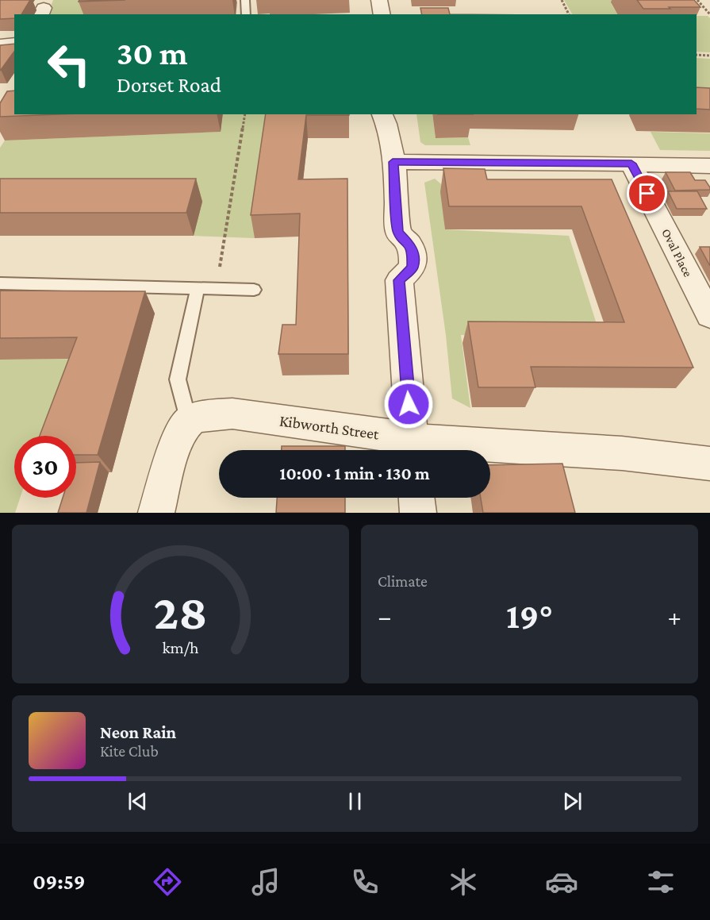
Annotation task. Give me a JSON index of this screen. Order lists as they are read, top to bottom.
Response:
{
  "streets": {
    "street": ["Oval Place", "Kibworth Street"]
  },
  "page": {
    "turn": ["30 m", "Dorset Road"],
    "limit": "30",
    "trip": "10:00 · 1 min · 130 m",
    "tile": "Climate",
    "heat": ["−", "19°", "+"],
    "song": ["Neon Rain", "Kite Club"],
    "tabs": "09:59",
    "gauge": ["28", "km/h"]
  }
}
